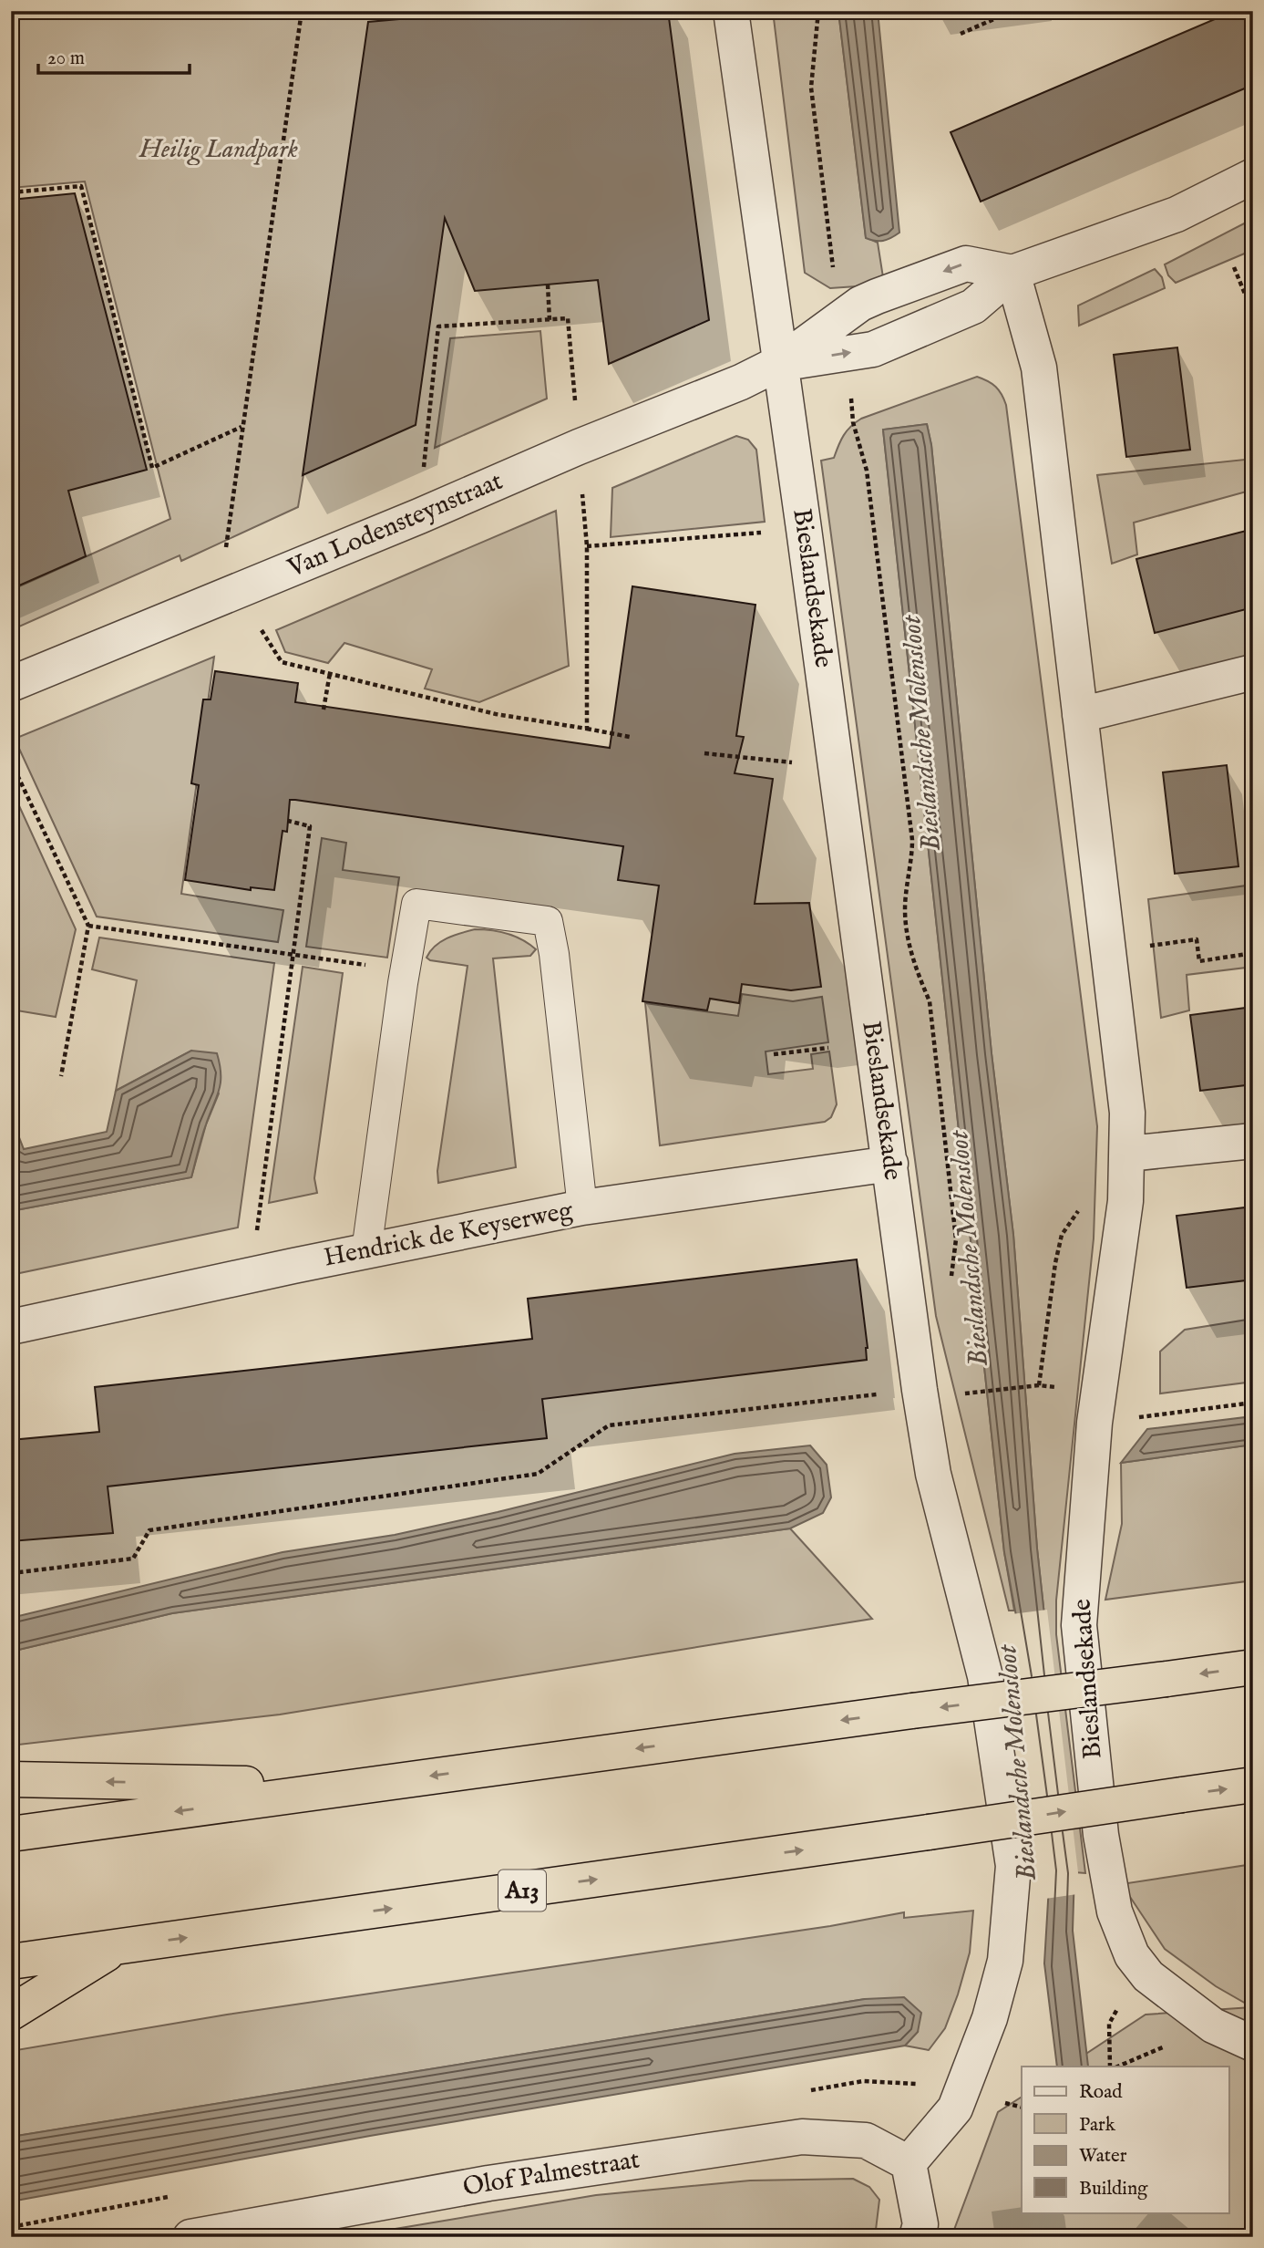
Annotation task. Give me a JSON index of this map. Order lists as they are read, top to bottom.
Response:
{
  "streets": {
    "highway": ["A13"],
    "street": [
      "Van Lodensteynstraat",
      "Bieslandsekade",
      "Hendrick de Keyserweg",
      "Olof Palmestraat"
    ]
  },
  "crossings": [
    ["Van Lodensteynstraat", "Bieslandsekade"],
    ["Bieslandsekade", "Hendrick de Keyserweg"],
    ["Bieslandsekade", "Olof Palmestraat"]
  ],
  "water": ["Bieslandsche Molensloot"],
  "parks": ["Heilig Landpark"],
  "legend": [
    "Road",
    "Park",
    "Water",
    "Building"
  ],
  "scale_bar": "20 m"
}
